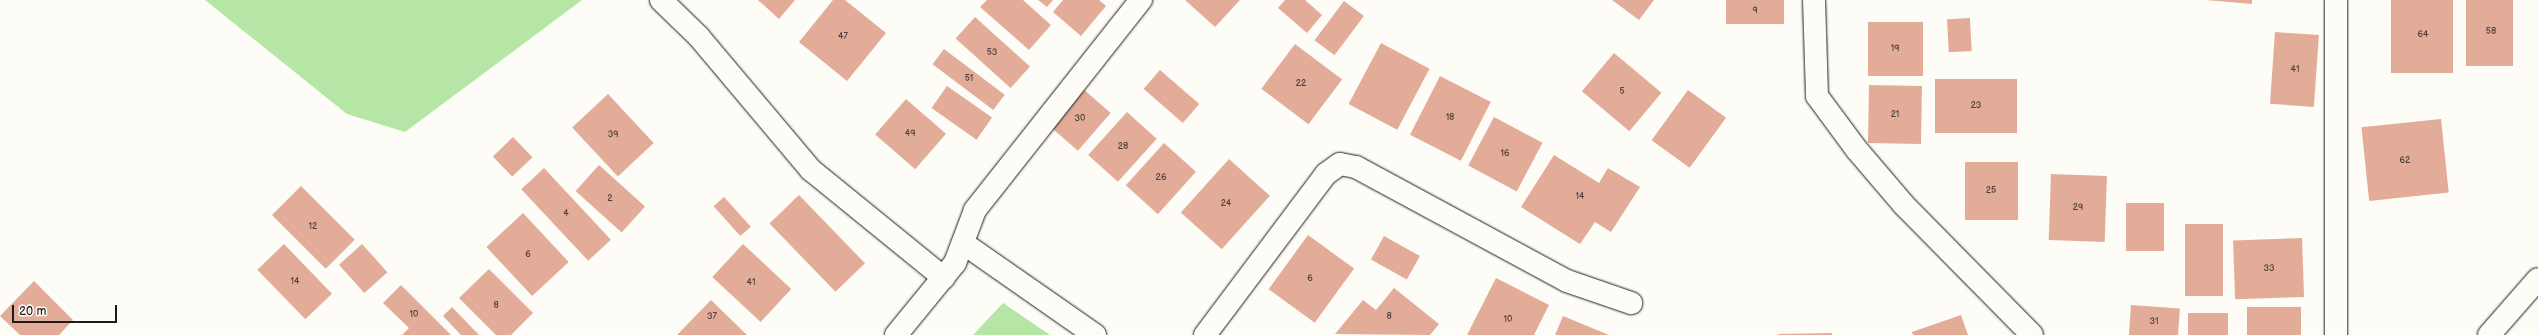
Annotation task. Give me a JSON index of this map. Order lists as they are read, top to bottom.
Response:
{
  "house_numbers": [
    "9",
    "58",
    "64",
    "47",
    "19",
    "53",
    "41",
    "51",
    "22",
    "5",
    "23",
    "21",
    "18",
    "30",
    "49",
    "39",
    "28",
    "16",
    "62",
    "26",
    "25",
    "14",
    "2",
    "24",
    "29",
    "4",
    "12",
    "6",
    "33",
    "6",
    "14",
    "41",
    "8",
    "10",
    "37",
    "8",
    "10",
    "31"
  ],
  "scale_bar": "20 m"
}
